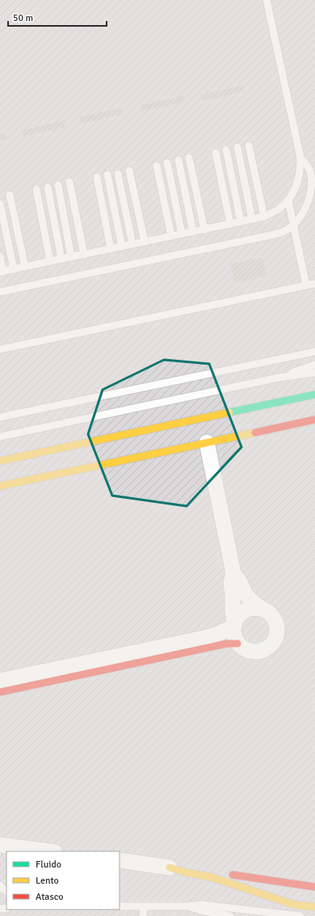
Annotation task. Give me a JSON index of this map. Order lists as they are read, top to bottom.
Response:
{
  "legend": ["Fluido", "Lento", "Atasco"],
  "scale_bar": "50 m"
}
